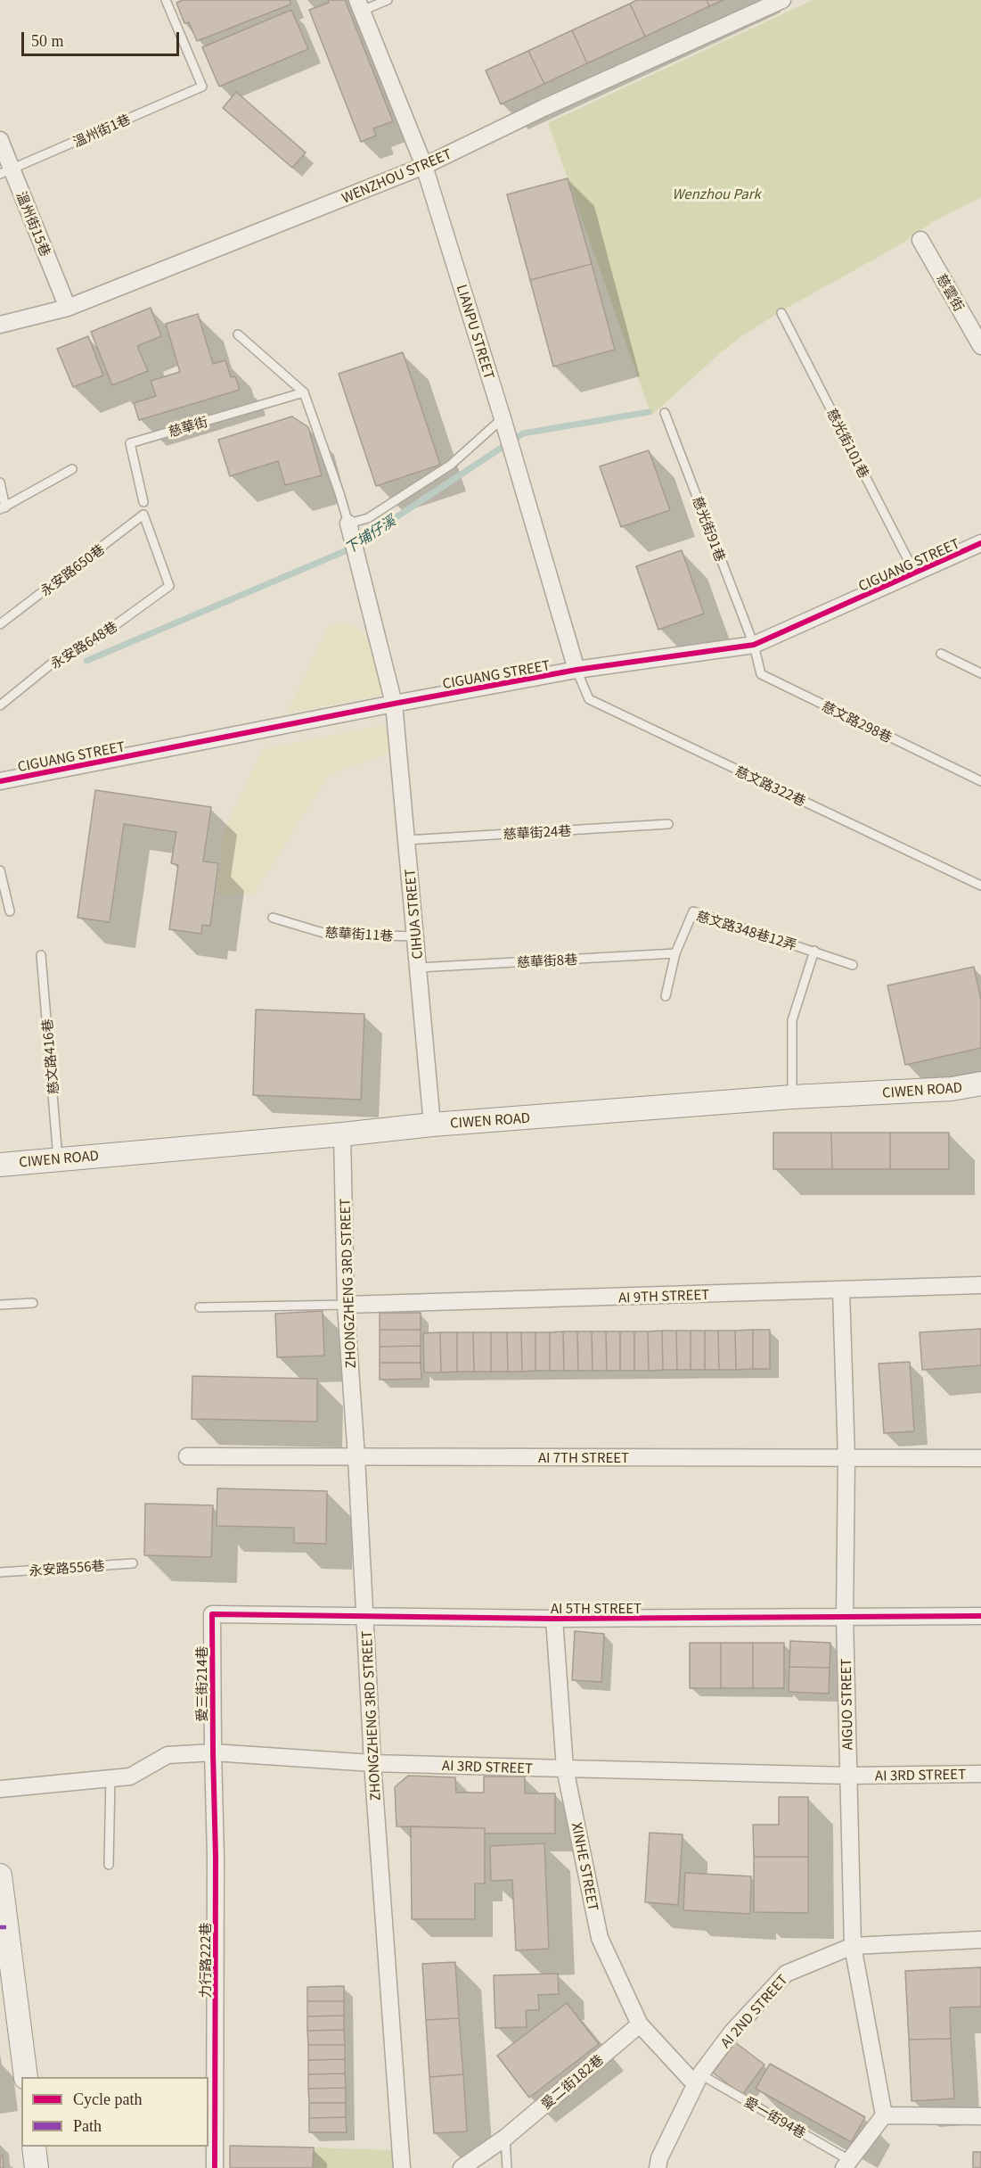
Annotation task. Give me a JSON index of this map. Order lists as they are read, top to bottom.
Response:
{
  "streets": {
    "street": [
      "WENZHOU STREET",
      "溫州街15巷",
      "慈雲街",
      "LIANPU STREET",
      "CIGUANG STREET",
      "CIHUA STREET",
      "CIWEN ROAD",
      "ZHONGZHENG 3RD STREET",
      "AI 9TH STREET",
      "AI 7TH STREET",
      "AI 5TH STREET",
      "愛三街214巷",
      "AIGUO STREET",
      "AI 3RD STREET",
      "XINHE STREET",
      "力行路222巷",
      "AI 2ND STREET",
      "愛二街182巷"
    ],
    "lane": [
      "溫州街1巷",
      "慈華街",
      "慈光街101巷",
      "慈光街91巷",
      "永安路650巷",
      "永安路648巷",
      "慈文路298巷",
      "慈文路322巷",
      "慈華街24巷",
      "慈文路348巷12弄",
      "慈華街11巷",
      "慈華街8巷",
      "慈文路416巷",
      "永安路556巷",
      "愛一街94巷"
    ]
  },
  "crossings": [
    ["溫州街1巷", "溫州街15巷"],
    ["WENZHOU STREET", "溫州街15巷"],
    ["WENZHOU STREET", "LIANPU STREET"],
    ["LIANPU STREET", "CIGUANG STREET"],
    ["LIANPU STREET", "慈文路322巷"],
    ["慈光街101巷", "CIGUANG STREET"],
    ["慈光街91巷", "CIGUANG STREET"],
    ["慈光街91巷", "慈文路298巷"],
    ["CIGUANG STREET", "慈文路298巷"],
    ["CIGUANG STREET", "慈文路322巷"],
    ["CIGUANG STREET", "CIHUA STREET"],
    ["永安路650巷", "永安路648巷"],
    ["慈華街24巷", "CIHUA STREET"],
    ["CIHUA STREET", "慈華街11巷"],
    ["CIHUA STREET", "慈華街8巷"],
    ["CIHUA STREET", "CIWEN ROAD"],
    ["慈文路348巷12弄", "慈華街8巷"],
    ["慈文路416巷", "CIWEN ROAD"],
    ["CIWEN ROAD", "ZHONGZHENG 3RD STREET"],
    ["ZHONGZHENG 3RD STREET", "AI 9TH STREET"],
    ["ZHONGZHENG 3RD STREET", "AI 7TH STREET"],
    ["ZHONGZHENG 3RD STREET", "AI 5TH STREET"],
    ["ZHONGZHENG 3RD STREET", "AI 3RD STREET"],
    ["AI 9TH STREET", "AIGUO STREET"],
    ["AI 7TH STREET", "AIGUO STREET"],
    ["AI 5TH STREET", "愛三街214巷"],
    ["AI 5TH STREET", "AIGUO STREET"],
    ["AI 5TH STREET", "XINHE STREET"],
    ["愛三街214巷", "AI 3RD STREET"],
    ["愛三街214巷", "力行路222巷"],
    ["AIGUO STREET", "AI 3RD STREET"],
    ["AIGUO STREET", "AI 2ND STREET"],
    ["AI 3RD STREET", "XINHE STREET"],
    ["AI 3RD STREET", "力行路222巷"],
    ["XINHE STREET", "AI 2ND STREET"],
    ["XINHE STREET", "愛二街182巷"],
    ["XINHE STREET", "愛一街94巷"],
    ["AI 2ND STREET", "愛一街94巷"]
  ],
  "water": ["下埔仔溪"],
  "parks": ["Wenzhou Park"],
  "legend": ["Cycle path", "Path"],
  "scale_bar": "50 m"
}
